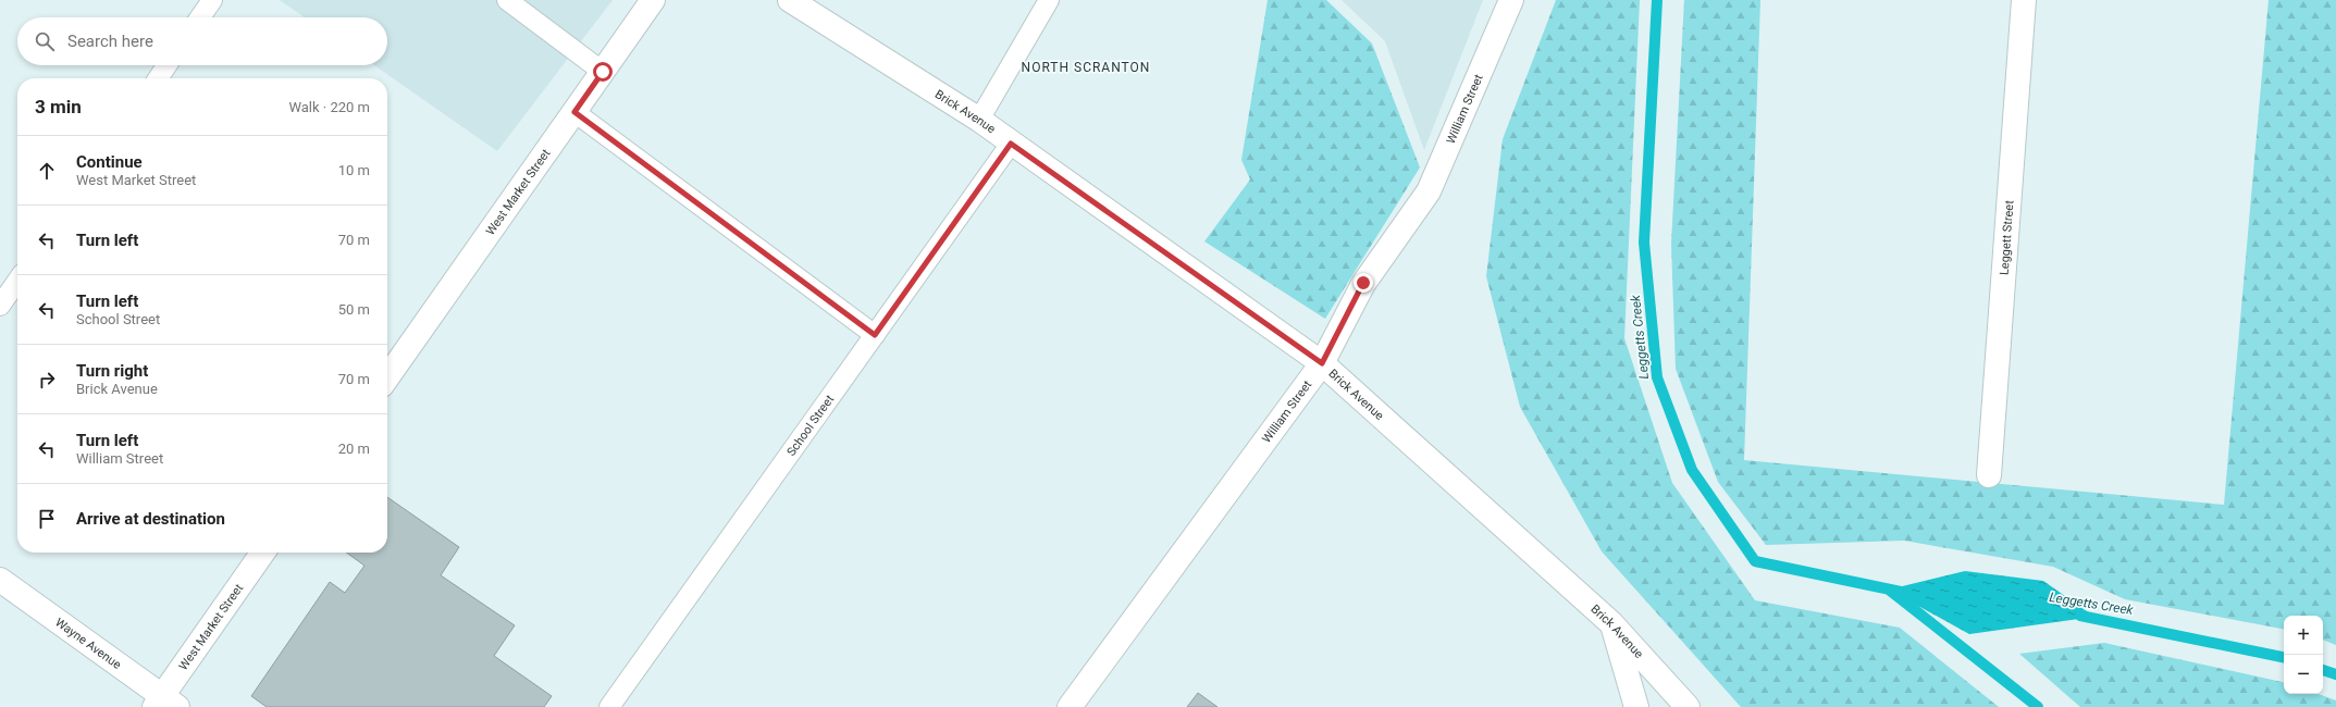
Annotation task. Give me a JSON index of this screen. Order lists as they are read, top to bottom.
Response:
{
  "streets": {
    "street": [
      "William Street",
      "Brick Avenue",
      "West Market Street",
      "Leggett Street",
      "Wayne Avenue"
    ],
    "lane": ["School Street"]
  },
  "crossings": [
    ["William Street", "Brick Avenue"],
    ["Brick Avenue", "School Street"],
    ["West Market Street", "Wayne Avenue"]
  ],
  "districts": ["NORTH SCRANTON"],
  "water": ["Leggetts Creek"],
  "page": {
    "search": "Search here",
    "heading": ["3 min", "Walk · 220 m"],
    "list": [
      ["Continue", "West Market Street", "10 m"],
      ["Turn left", "70 m"],
      ["Turn left", "School Street", "50 m"],
      ["Turn right", "Brick Avenue", "70 m"],
      ["Turn left", "William Street", "20 m"],
      "Arrive at destination"
    ],
    "map_buttons": ["+", "−"]
  }
}
